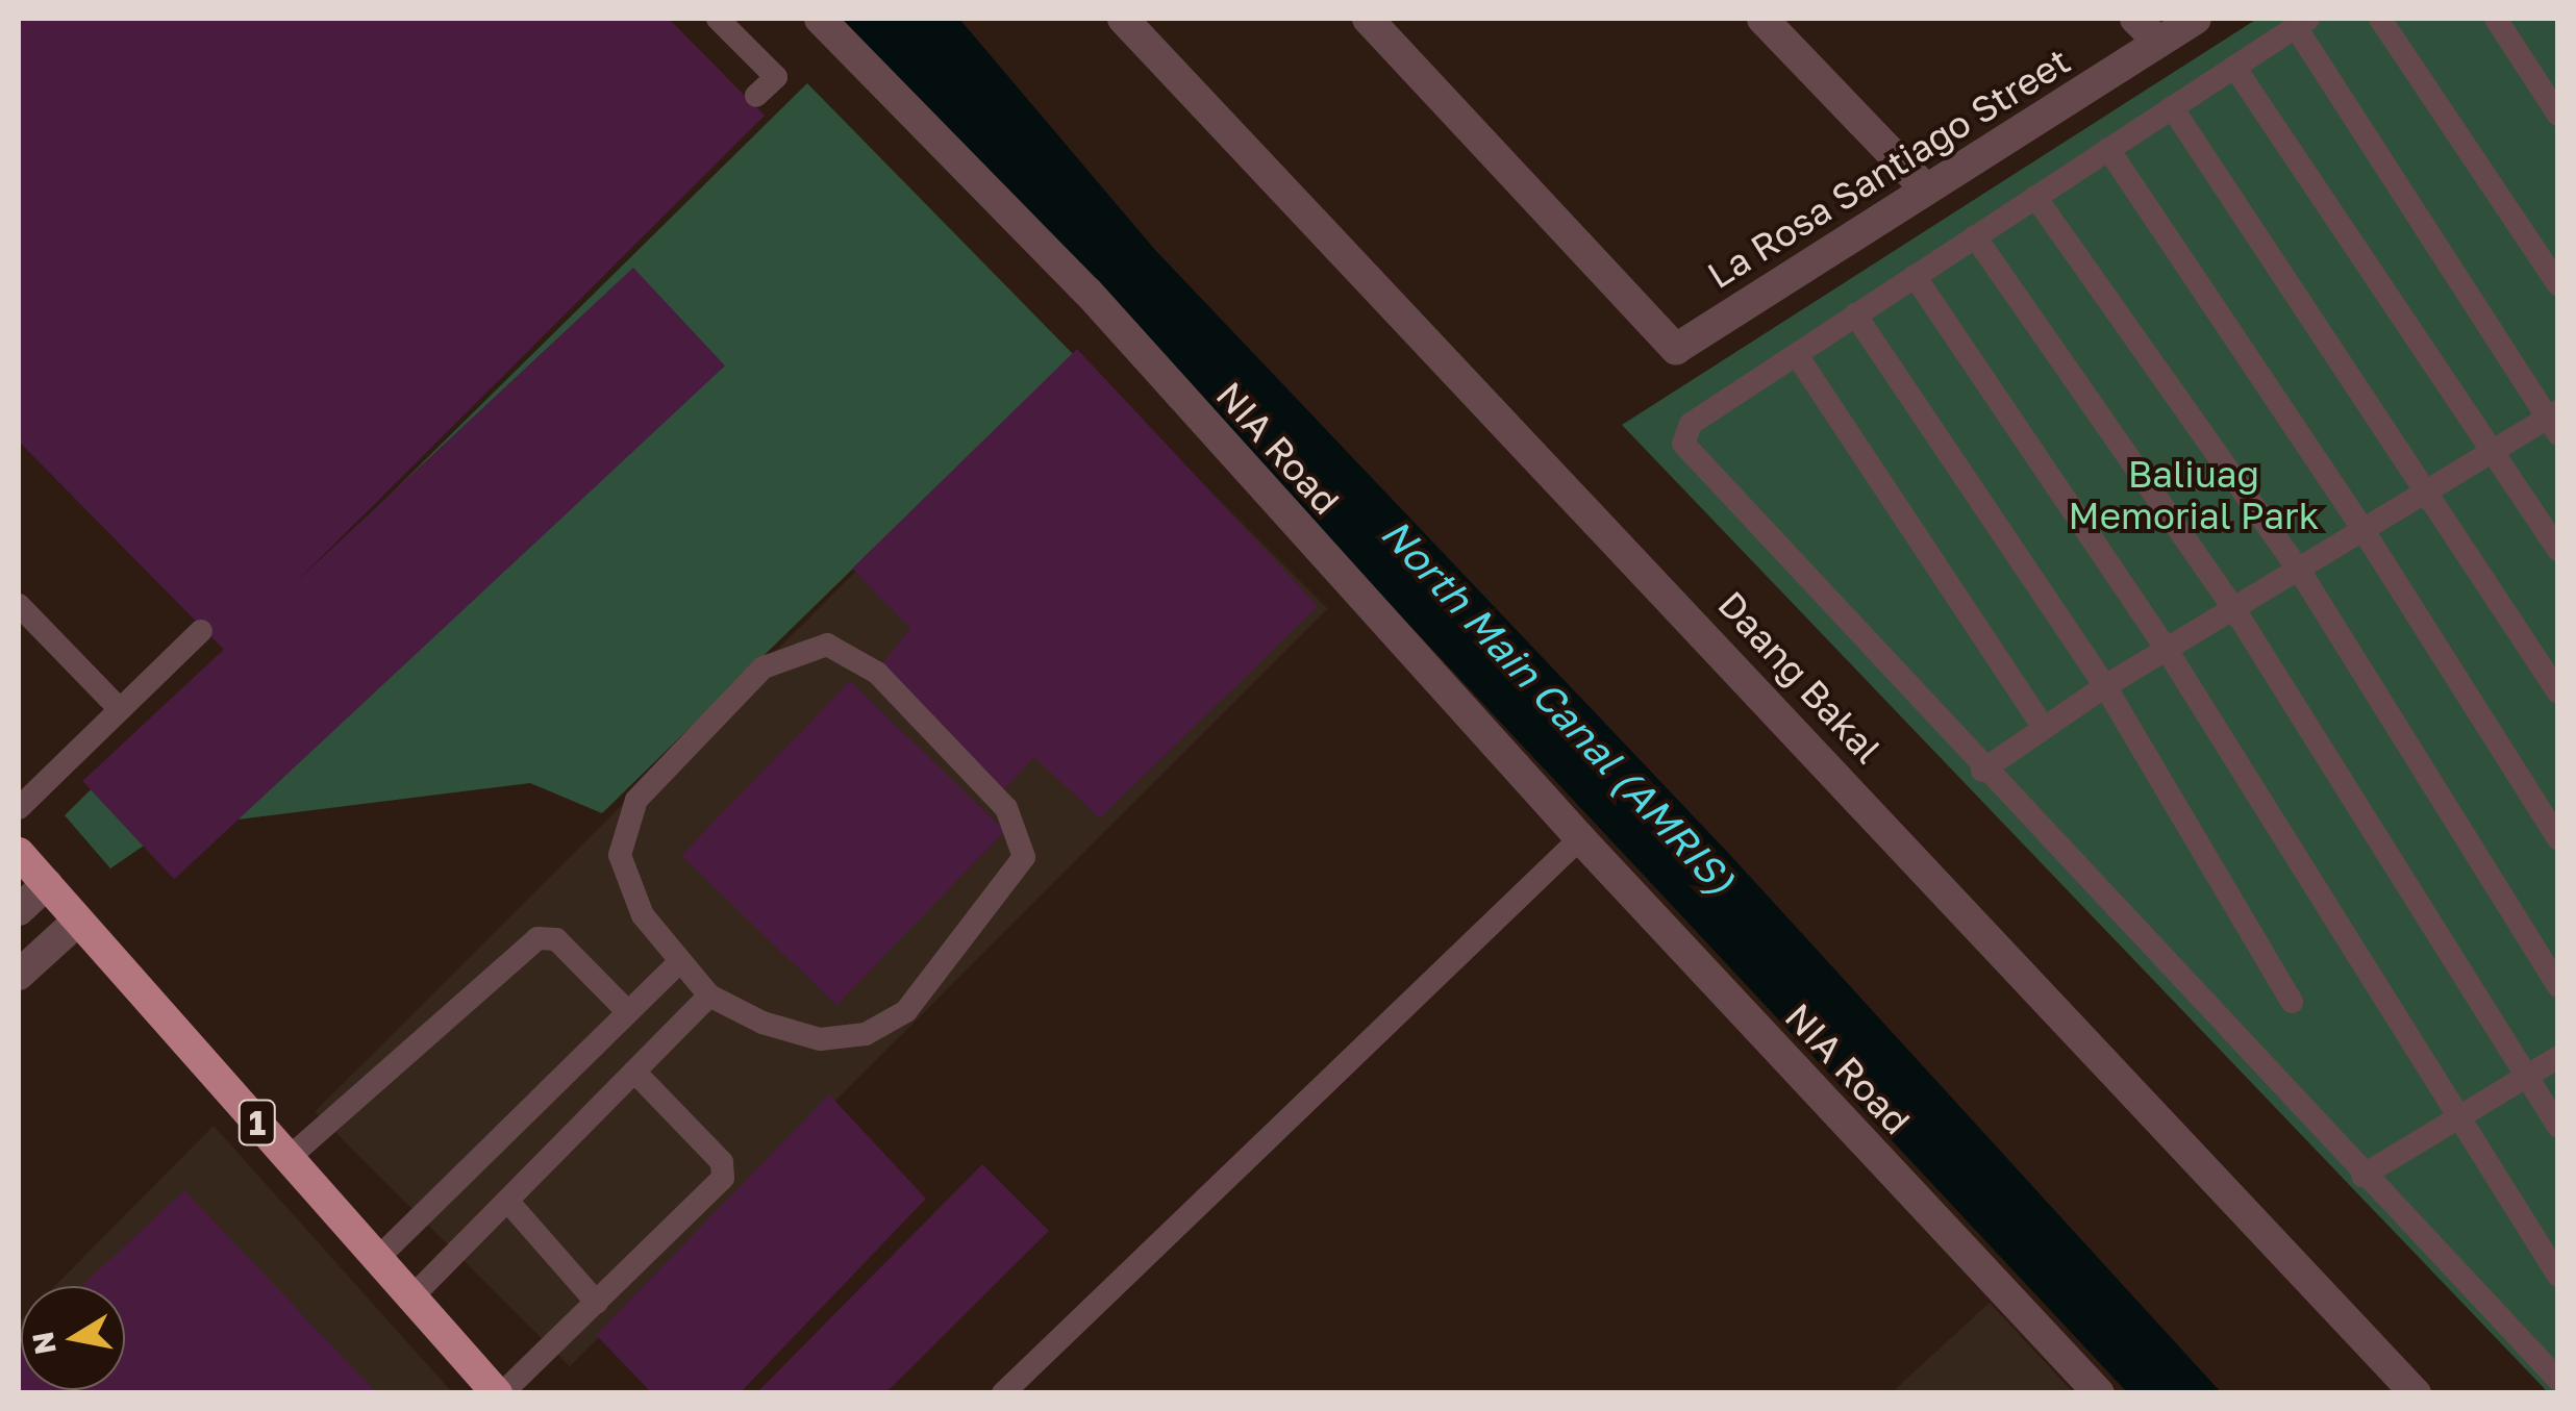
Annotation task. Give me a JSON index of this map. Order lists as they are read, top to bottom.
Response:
{
  "streets": {
    "highway": ["1"],
    "street": ["La Rosa Santiago Street", "NIA Road", "Daang Bakal"]
  },
  "water": ["North Main Canal (AMRIS)"],
  "parks": ["Baliuag Memorial Park"],
  "north": "left"
}
